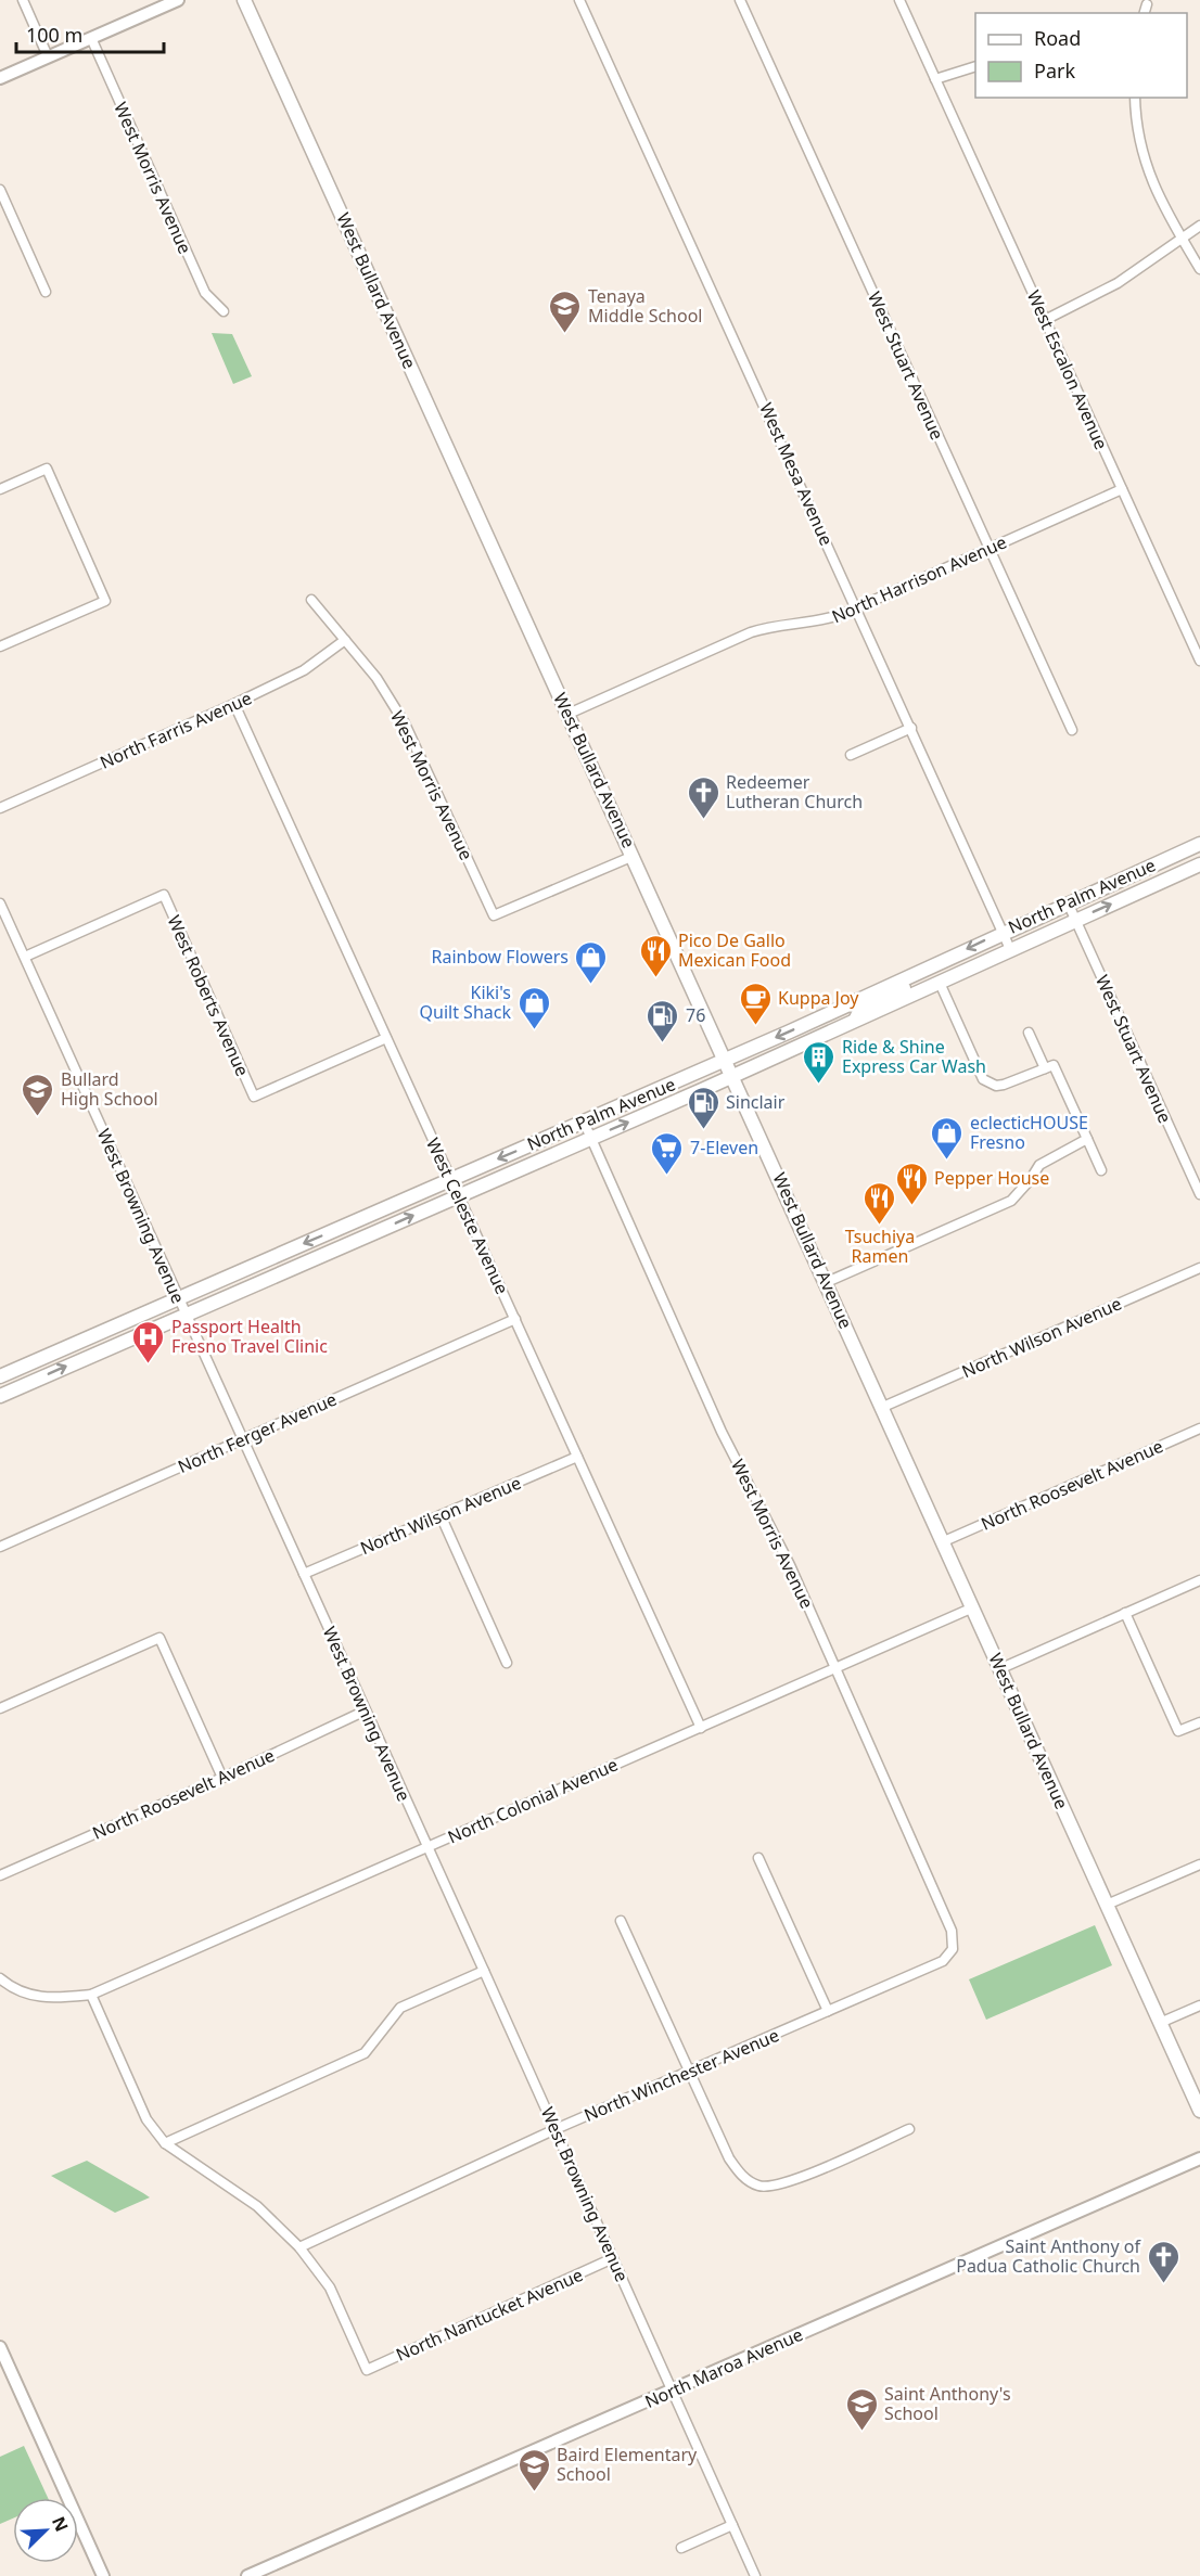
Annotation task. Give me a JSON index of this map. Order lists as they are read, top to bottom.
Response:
{
  "streets": {
    "main road": ["West Bullard Avenue", "North Palm Avenue", "North Maroa Avenue"],
    "street": [
      "West Morris Avenue",
      "West Stuart Avenue",
      "West Escalon Avenue",
      "West Mesa Avenue",
      "North Harrison Avenue",
      "North Farris Avenue",
      "West Roberts Avenue",
      "West Browning Avenue",
      "West Celeste Avenue",
      "North Wilson Avenue",
      "North Ferger Avenue",
      "North Roosevelt Avenue",
      "North Colonial Avenue",
      "North Winchester Avenue",
      "North Nantucket Avenue"
    ]
  },
  "crossings": [
    ["West Morris Avenue", "West Bullard Avenue"],
    ["West Morris Avenue", "North Farris Avenue"],
    ["West Morris Avenue", "North Palm Avenue"],
    ["West Morris Avenue", "North Colonial Avenue"],
    ["West Morris Avenue", "North Winchester Avenue"],
    ["West Bullard Avenue", "North Harrison Avenue"],
    ["West Bullard Avenue", "North Palm Avenue"],
    ["West Bullard Avenue", "North Wilson Avenue"],
    ["West Bullard Avenue", "North Roosevelt Avenue"],
    ["West Bullard Avenue", "North Colonial Avenue"],
    ["West Stuart Avenue", "North Harrison Avenue"],
    ["West Stuart Avenue", "North Palm Avenue"],
    ["West Escalon Avenue", "North Harrison Avenue"],
    ["West Mesa Avenue", "North Harrison Avenue"],
    ["West Mesa Avenue", "North Palm Avenue"],
    ["North Farris Avenue", "West Celeste Avenue"],
    ["North Palm Avenue", "West Browning Avenue"],
    ["North Palm Avenue", "West Celeste Avenue"],
    ["West Roberts Avenue", "West Browning Avenue"],
    ["West Roberts Avenue", "West Celeste Avenue"],
    ["West Browning Avenue", "North Wilson Avenue"],
    ["West Browning Avenue", "North Ferger Avenue"],
    ["West Browning Avenue", "North Roosevelt Avenue"],
    ["West Browning Avenue", "North Colonial Avenue"],
    ["West Browning Avenue", "North Winchester Avenue"],
    ["West Browning Avenue", "North Nantucket Avenue"],
    ["West Browning Avenue", "North Maroa Avenue"],
    ["West Celeste Avenue", "North Wilson Avenue"],
    ["West Celeste Avenue", "North Ferger Avenue"],
    ["West Celeste Avenue", "North Colonial Avenue"],
    ["North Winchester Avenue", "North Nantucket Avenue"]
  ],
  "places": {
    "school or university": [
      "Tenaya Middle School",
      "Bullard High School",
      "Saint Anthony's School",
      "Baird Elementary School"
    ],
    "church": ["Redeemer Lutheran Church", "Saint Anthony of Padua Catholic Church"],
    "restaurant": ["Pico De Gallo Mexican Food", "Pepper House", "Tsuchiya Ramen"],
    "shop": ["Rainbow Flowers", "Kiki's Quilt Shack", "eclecticHOUSE Fresno"],
    "cafe": ["Kuppa Joy"],
    "fuel station": ["76", "Sinclair"],
    "building": ["Ride & Shine Express Car Wash"],
    "supermarket": ["7-Eleven"],
    "hospital": ["Passport Health Fresno Travel Clinic"]
  },
  "legend": ["Road", "Park"],
  "scale_bar": "100 m",
  "north": "top right"
}
